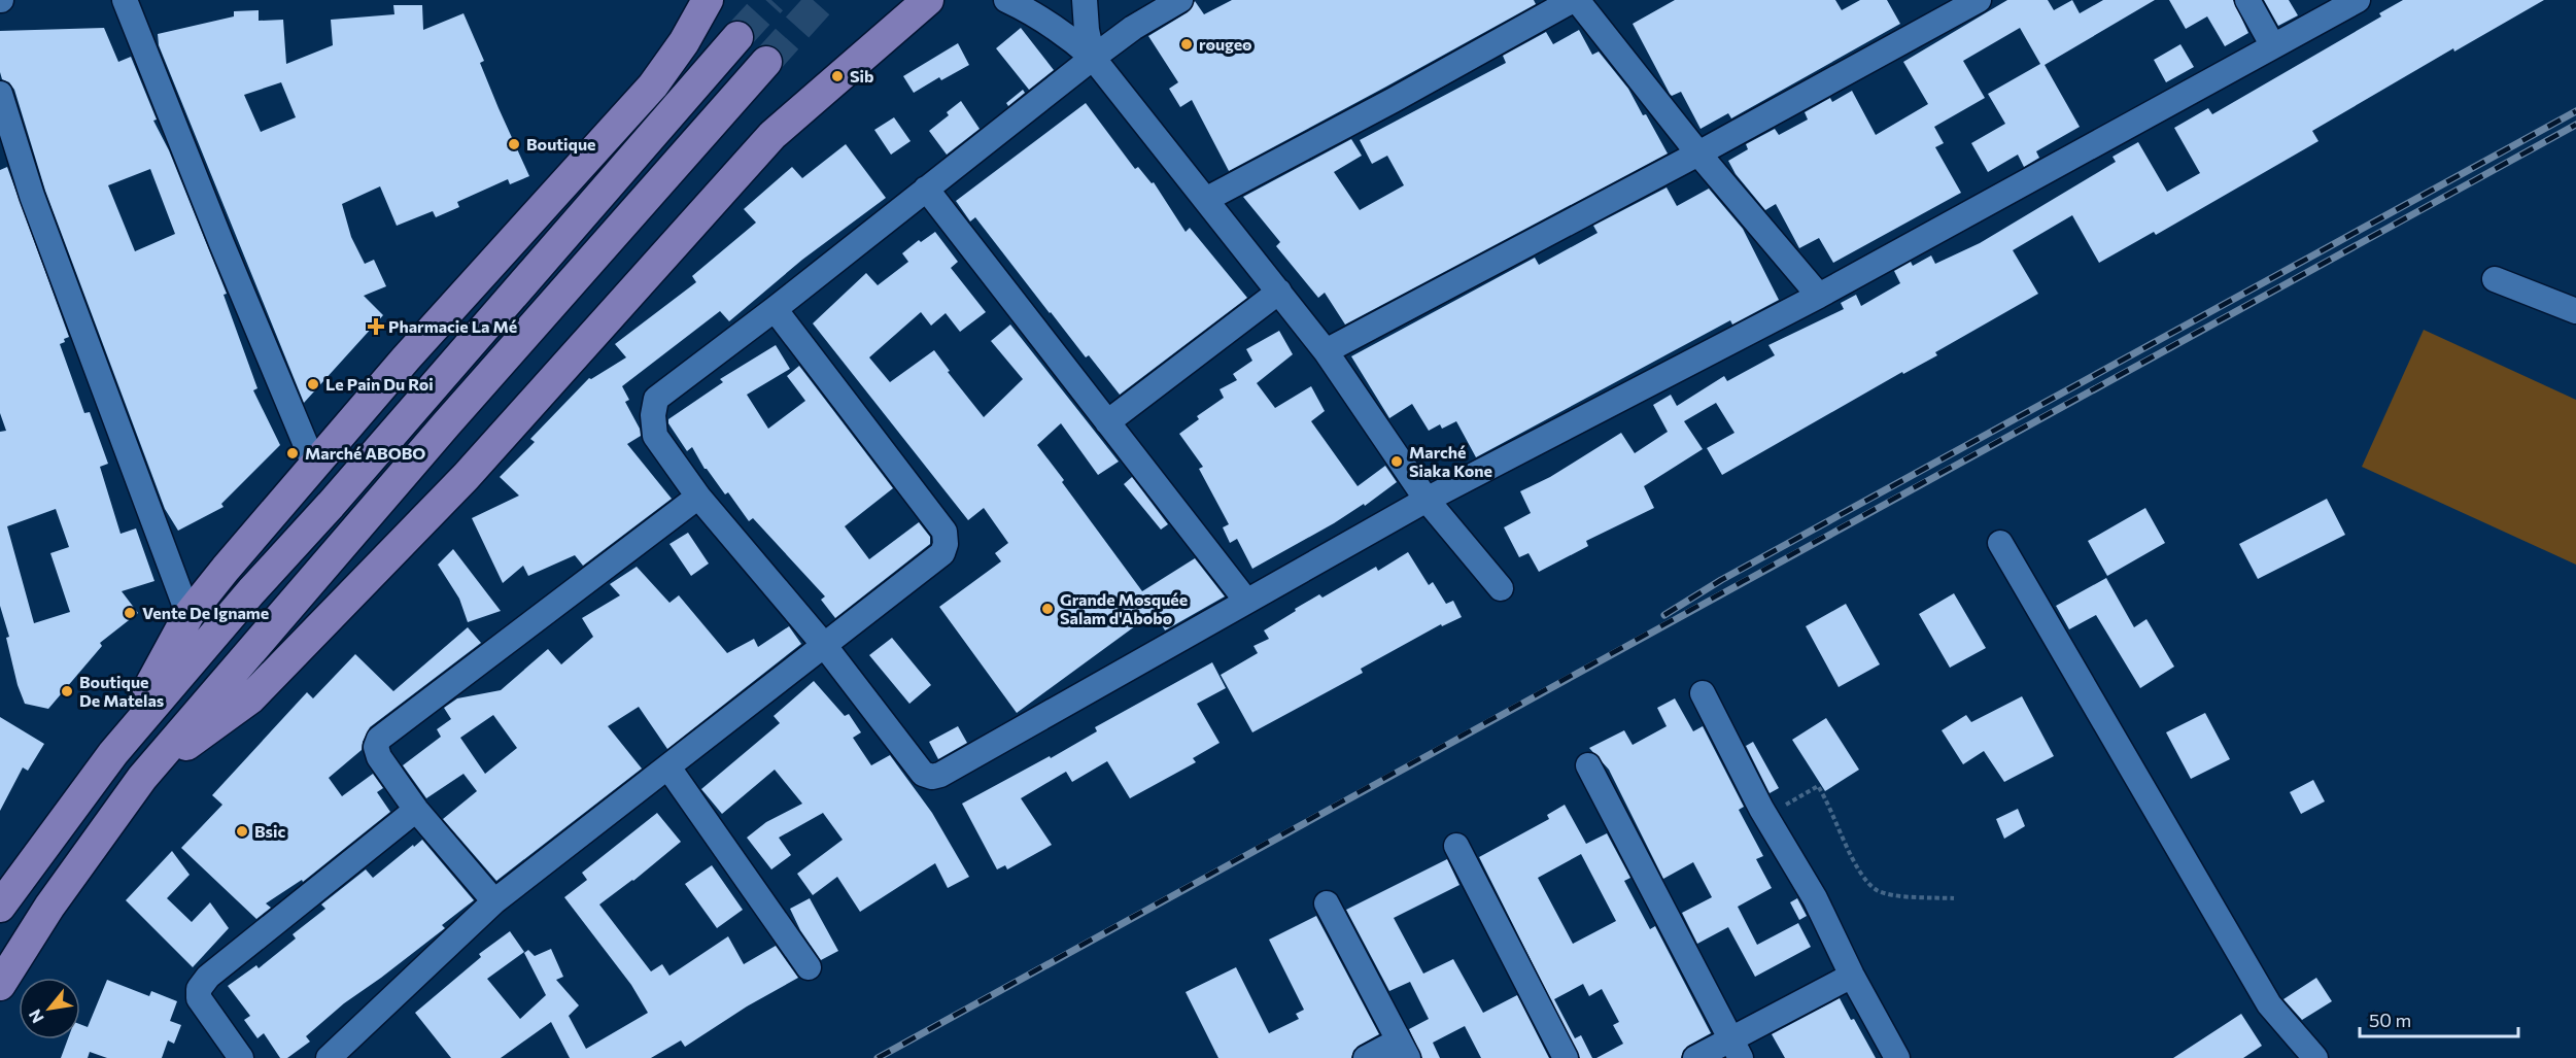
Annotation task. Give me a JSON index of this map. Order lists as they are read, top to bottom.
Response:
{
  "places": {
    "other": [
      "rougeo",
      "Sib",
      "Boutique",
      "Le Pain Du Roi",
      "Marché ABOBO",
      "Marché Siaka Kone",
      "Grande Mosquée Salam d'Abobo",
      "Vente De Igname",
      "Boutique De Matelas",
      "Bsic"
    ],
    "health": ["Pharmacie La Mé"]
  },
  "scale_bar": "50 m",
  "north": "bottom left"
}
